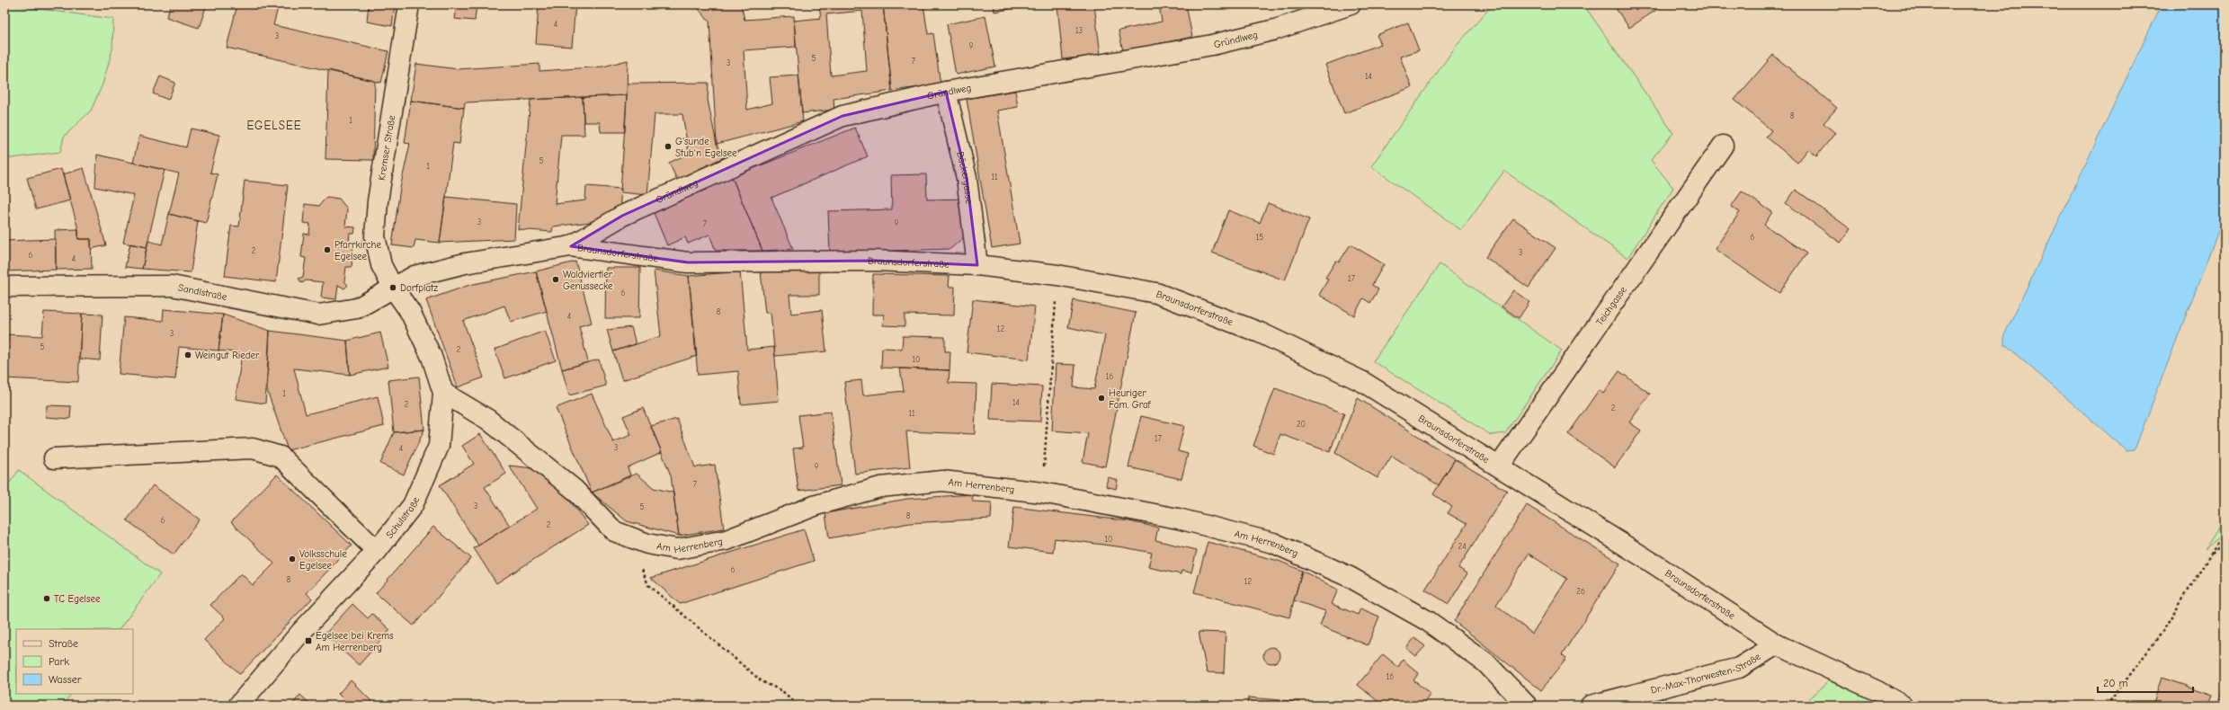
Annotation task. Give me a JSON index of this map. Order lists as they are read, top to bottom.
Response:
{
  "streets": {
    "street": [
      "Gründlweg",
      "Kremser Straße",
      "Bäckergasse",
      "Braunsdorferstraße",
      "Sandlstraße",
      "Teichgasse",
      "Am Herrenberg",
      "Schulstraße",
      "Dr.-Max-Thorwesten-Straße"
    ]
  },
  "crossings": [
    ["Gründlweg", "Bäckergasse"],
    ["Gründlweg", "Braunsdorferstraße"],
    ["Kremser Straße", "Braunsdorferstraße"],
    ["Kremser Straße", "Sandlstraße"],
    ["Kremser Straße", "Schulstraße"],
    ["Bäckergasse", "Braunsdorferstraße"],
    ["Braunsdorferstraße", "Sandlstraße"],
    ["Braunsdorferstraße", "Teichgasse"],
    ["Braunsdorferstraße", "Schulstraße"],
    ["Braunsdorferstraße", "Dr.-Max-Thorwesten-Straße"],
    ["Sandlstraße", "Schulstraße"],
    ["Am Herrenberg", "Schulstraße"]
  ],
  "districts": ["EGELSEE"],
  "places": {
    "other": [
      "G'sunde Stub'n Egelsee",
      "Pfarrkirche Egelsee",
      "Waldviertler Genussecke",
      "Dorfplatz",
      "Weingut Rieder",
      "Heuriger Fam. Graf",
      "Volksschule Egelsee",
      "TC Egelsee"
    ],
    "transit": ["Egelsee bei Krems Am Herrenberg"]
  },
  "house_numbers": [
    "4",
    "13",
    "3",
    "9",
    "5",
    "7",
    "3",
    "14",
    "8",
    "1",
    "5",
    "1",
    "11",
    "3",
    "9",
    "7",
    "15",
    "6",
    "2",
    "3",
    "6",
    "4",
    "17",
    "6",
    "8",
    "4",
    "12",
    "3",
    "5",
    "2",
    "10",
    "16",
    "1",
    "14",
    "2",
    "2",
    "11",
    "20",
    "17",
    "3",
    "4",
    "9",
    "7",
    "3",
    "5",
    "8",
    "6",
    "2",
    "10",
    "24",
    "6",
    "8",
    "12",
    "26",
    "16"
  ],
  "legend": ["Straße", "Park", "Wasser"],
  "scale_bar": "20 m"
}
